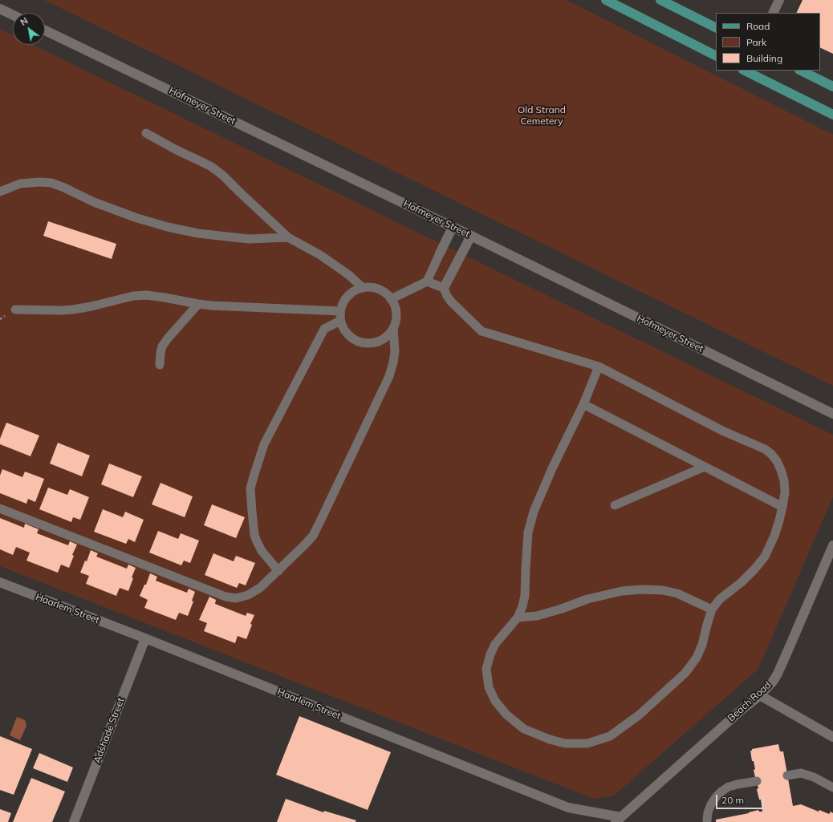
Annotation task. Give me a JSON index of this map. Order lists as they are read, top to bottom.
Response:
{
  "streets": {
    "street": [
      "Hofmeyer Street",
      "Haarlem Street",
      "Beach Road",
      "Adshade Street"
    ]
  },
  "crossings": [
    ["Haarlem Street", "Beach Road"],
    ["Haarlem Street", "Adshade Street"]
  ],
  "parks": ["Old Strand Cemetery"],
  "legend": ["Road", "Park", "Building"],
  "scale_bar": "20 m",
  "north": "top left"
}
